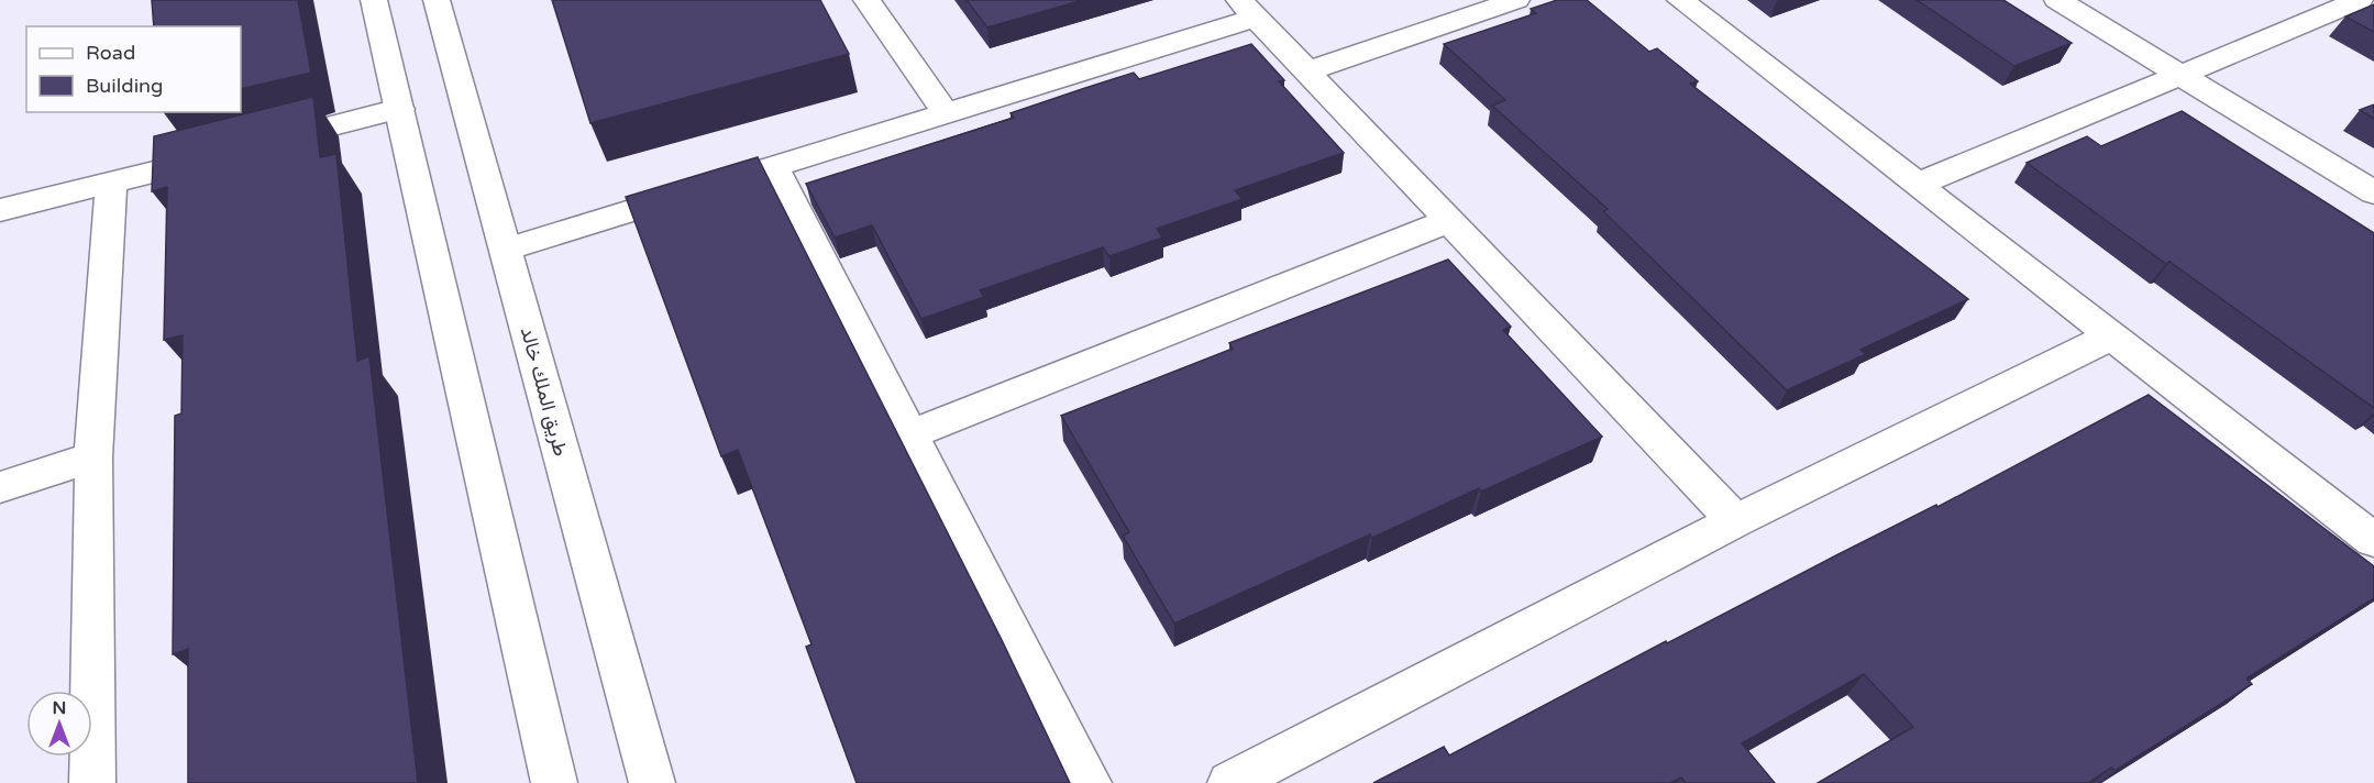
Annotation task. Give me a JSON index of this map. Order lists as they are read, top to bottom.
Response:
{
  "streets": {
    "street": ["طريق الملك خالد"]
  },
  "legend": ["Road", "Building"],
  "north": "top"
}
